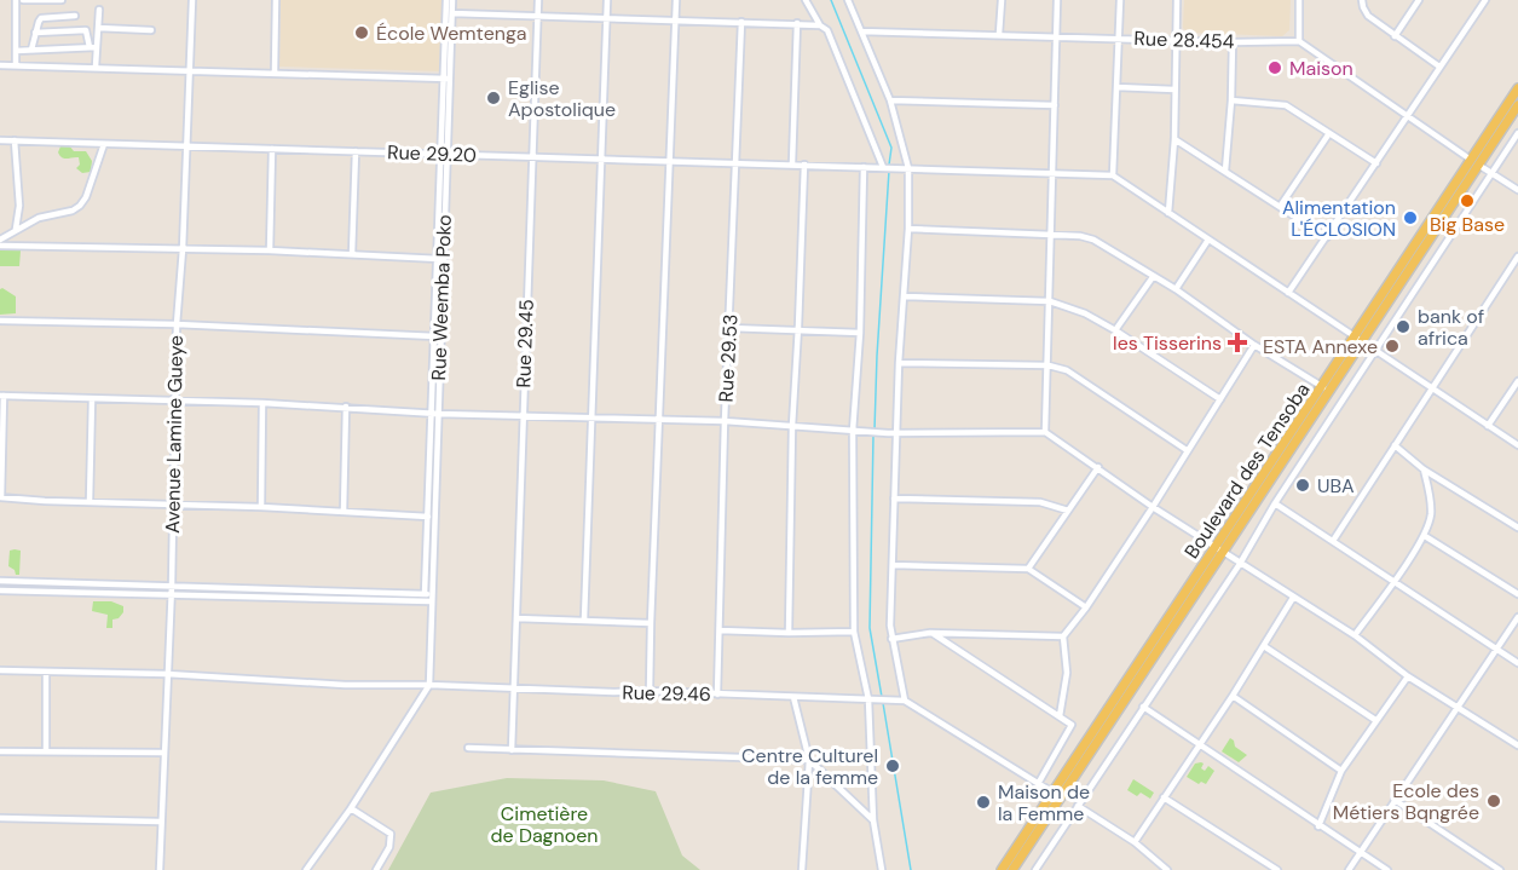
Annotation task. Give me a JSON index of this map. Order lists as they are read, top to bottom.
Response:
{
  "streets": {
    "main road": ["Boulevard des Tensoba"],
    "street": [
      "Rue 28.454",
      "Rue 29.20",
      "Rue Weemba Poko",
      "Rue 29.45",
      "Rue 29.53",
      "Avenue Lamine Gueye",
      "Rue 29.46"
    ]
  },
  "crossings": [
    ["Rue 29.20", "Rue Weemba Poko"],
    ["Rue 29.20", "Rue 29.45"],
    ["Rue 29.20", "Rue 29.53"],
    ["Rue 29.20", "Avenue Lamine Gueye"],
    ["Rue Weemba Poko", "Rue 29.46"],
    ["Rue 29.45", "Rue 29.46"],
    ["Rue 29.53", "Rue 29.46"],
    ["Avenue Lamine Gueye", "Rue 29.46"]
  ],
  "parks": ["Cimetière de Dagnoen"],
  "places": {
    "other": [
      "École Wemtenga",
      "Maison",
      "Eglise Apostolique",
      "Big Base",
      "Alimentation L'ÉCLOSION",
      "bank of africa",
      "ESTA Annexe",
      "UBA",
      "Centre Culturel de la femme",
      "Ecole des Métiers Bqngrée",
      "Maison de la Femme"
    ],
    "health": ["les Tisserins"]
  }
}
